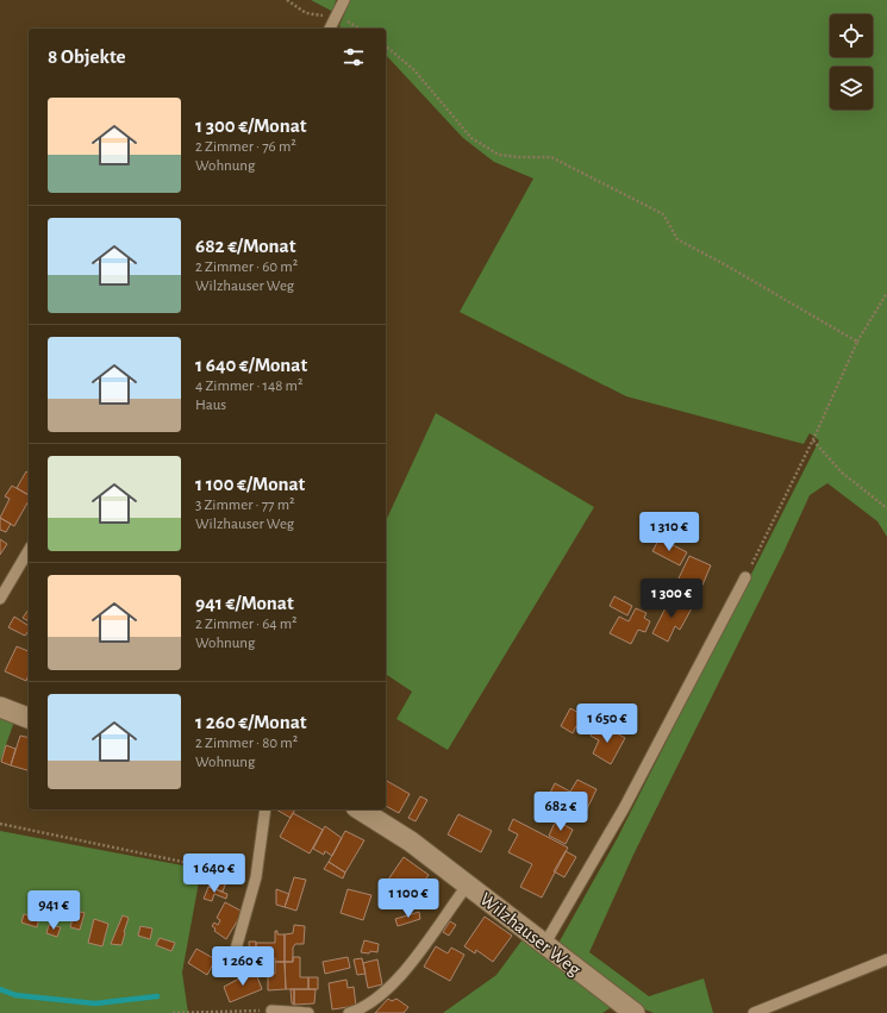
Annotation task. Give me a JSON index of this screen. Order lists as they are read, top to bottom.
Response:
{
  "streets": {
    "street": ["Wilzhauser Weg"]
  },
  "page": {
    "heading": "8 Objekte",
    "list": [
      {
        "name": "1 300 €/Monat",
        "note": "2 Zimmer · 76 m² · Wohnung"
      },
      {
        "name": "682 €/Monat",
        "note": "2 Zimmer · 60 m² · Wilzhauser Weg"
      },
      {
        "name": "1 640 €/Monat",
        "note": "4 Zimmer · 148 m² · Haus"
      },
      {
        "name": "1 100 €/Monat",
        "note": "3 Zimmer · 77 m² · Wilzhauser Weg"
      },
      {
        "name": "941 €/Monat",
        "note": "2 Zimmer · 64 m² · Wohnung"
      },
      {
        "name": "1 260 €/Monat",
        "note": "2 Zimmer · 80 m² · Wohnung"
      }
    ],
    "price": [
      "1 310 €",
      "1 300 €",
      "1 650 €",
      "682 €",
      "1 640 €",
      "1 100 €",
      "941 €",
      "1 260 €"
    ]
  }
}
